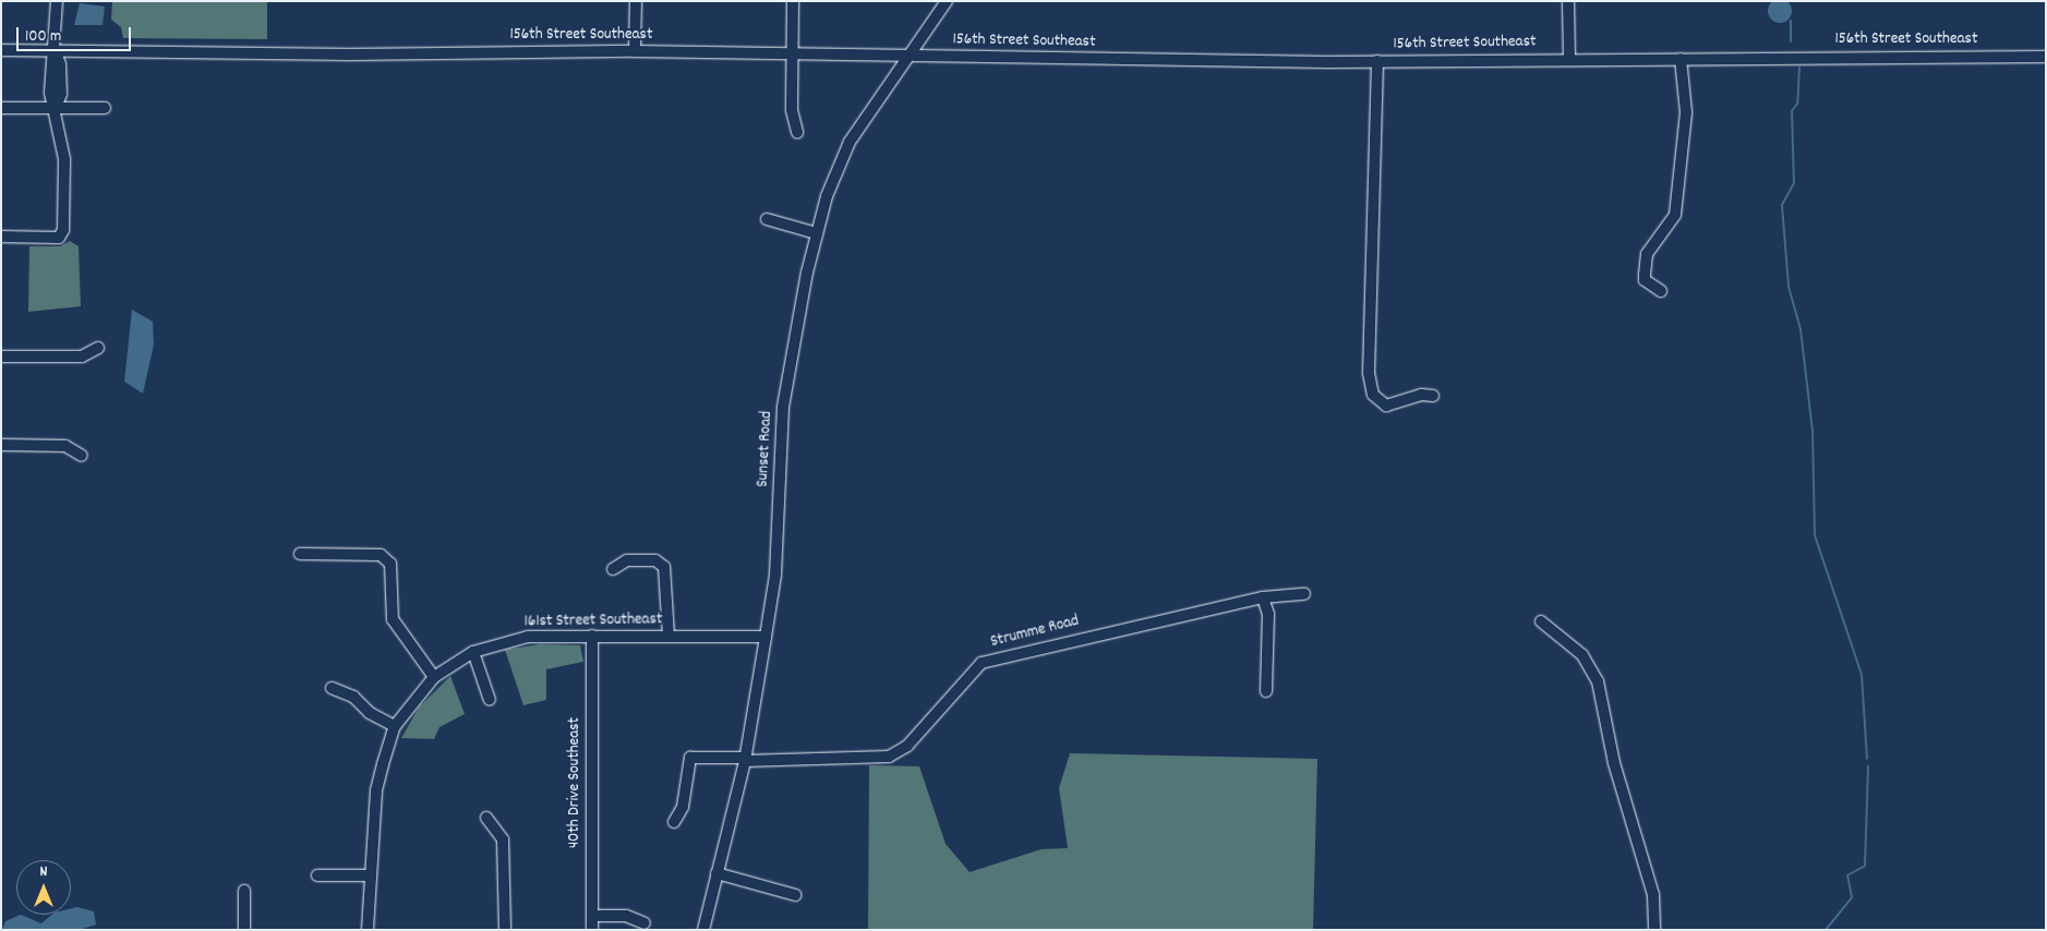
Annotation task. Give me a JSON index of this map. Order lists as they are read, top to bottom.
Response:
{
  "streets": {
    "street": [
      "156th Street Southeast",
      "Sunset Road",
      "161st Street Southeast",
      "Strumme Road",
      "40th Drive Southeast"
    ]
  },
  "crossings": [
    ["156th Street Southeast", "Sunset Road"],
    ["Sunset Road", "161st Street Southeast"],
    ["Sunset Road", "Strumme Road"],
    ["161st Street Southeast", "40th Drive Southeast"]
  ],
  "scale_bar": "100 m",
  "north": "top"
}
